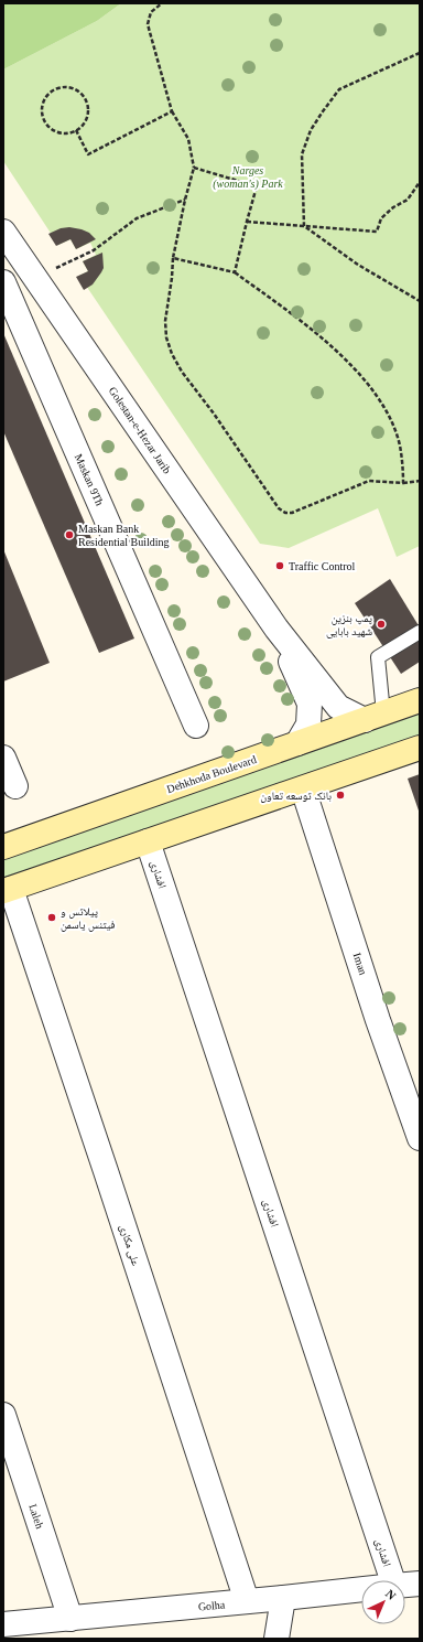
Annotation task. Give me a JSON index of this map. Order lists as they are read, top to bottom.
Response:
{
  "streets": {
    "main road": ["Dehkhoda Boulevard"],
    "street": [
      "Golestan-e-Hezar Jarib",
      "Maskan 9Th",
      "افشاری",
      "Iman",
      "علی مکاری",
      "Laleh",
      "Golha"
    ]
  },
  "crossings": [
    ["علی مکاری", "Golha"],
    ["Laleh", "Golha"]
  ],
  "parks": ["Narges (woman's) Park"],
  "places": [
    "Maskan Bank Residential Building",
    "Traffic Control",
    "پمپ بنزین شهید بابایی",
    "بانک توسعه تعاون",
    "پیلاتس و فیتنس یاسمن"
  ],
  "north": "top right"
}
